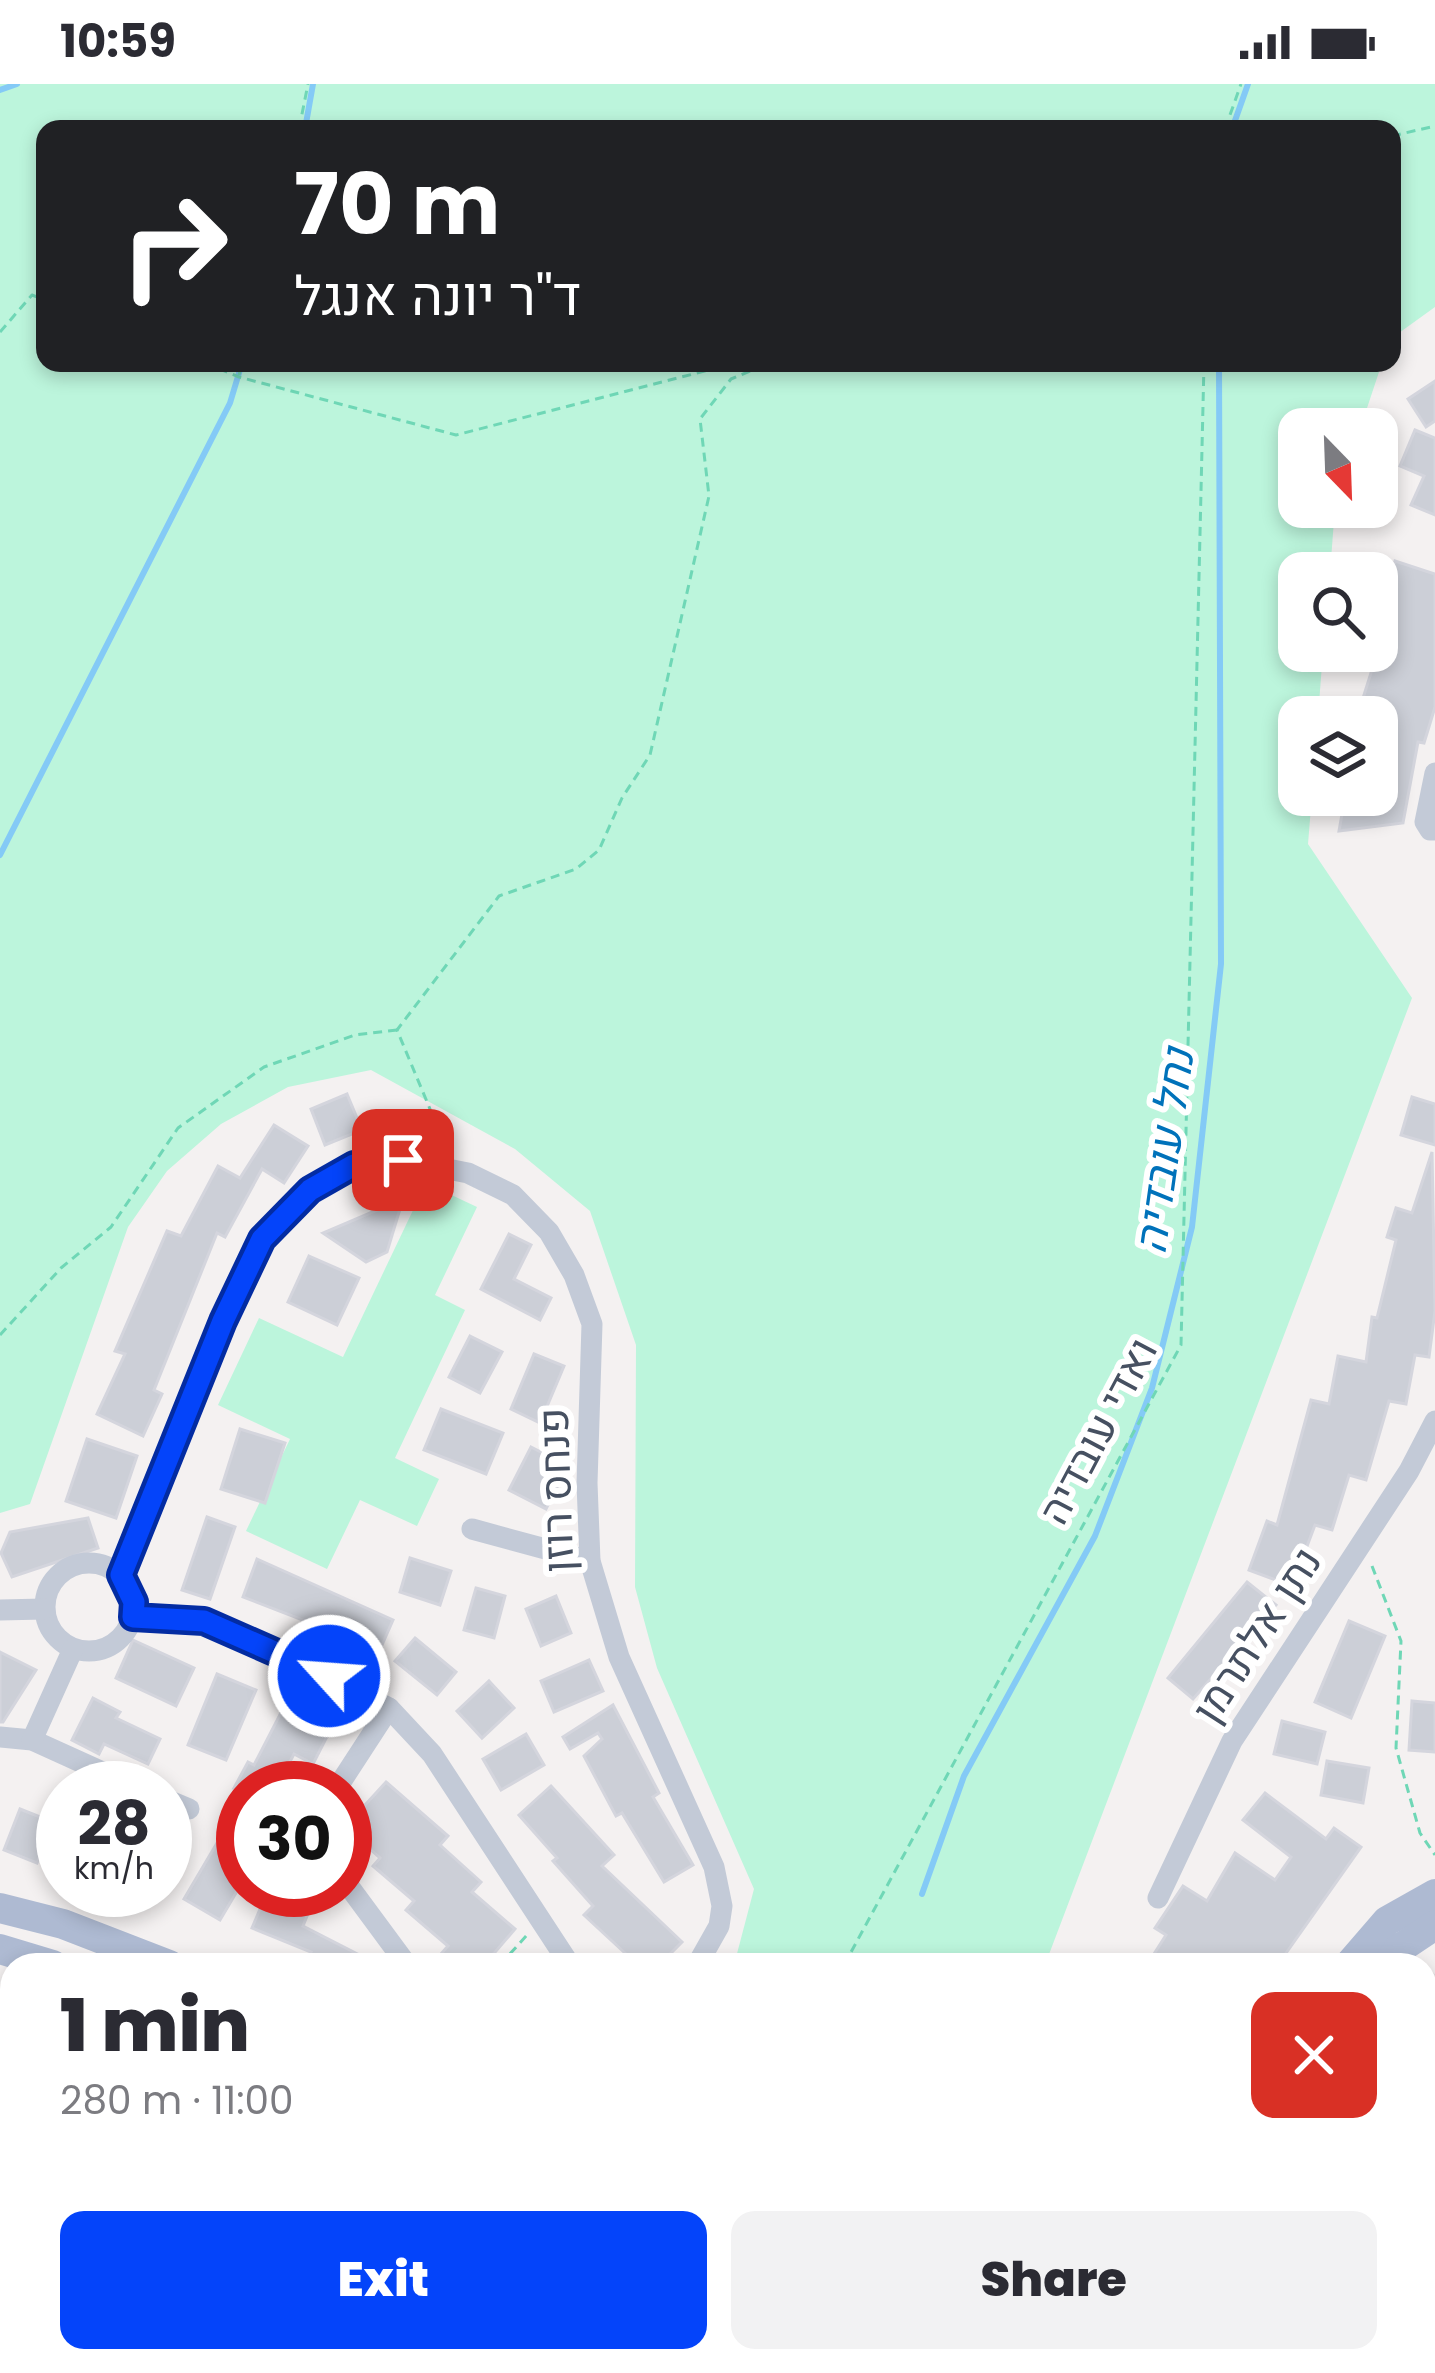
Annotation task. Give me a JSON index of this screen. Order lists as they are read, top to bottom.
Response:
{
  "streets": {
    "street": ["פנחס רוזן", "נתן אלתרמן"],
    "path": ["ואדי עובדיה"]
  },
  "water": ["נחל עובדיה"],
  "north": "bottom right",
  "page": {
    "status": "10:59",
    "turn": ["70 m", "ד''ר יונה אנגל"],
    "speed": "28 km/h",
    "limit": "30",
    "heading": ["1 min", "280 m · 11:00"],
    "buttons": ["Exit", "Share"]
  }
}
